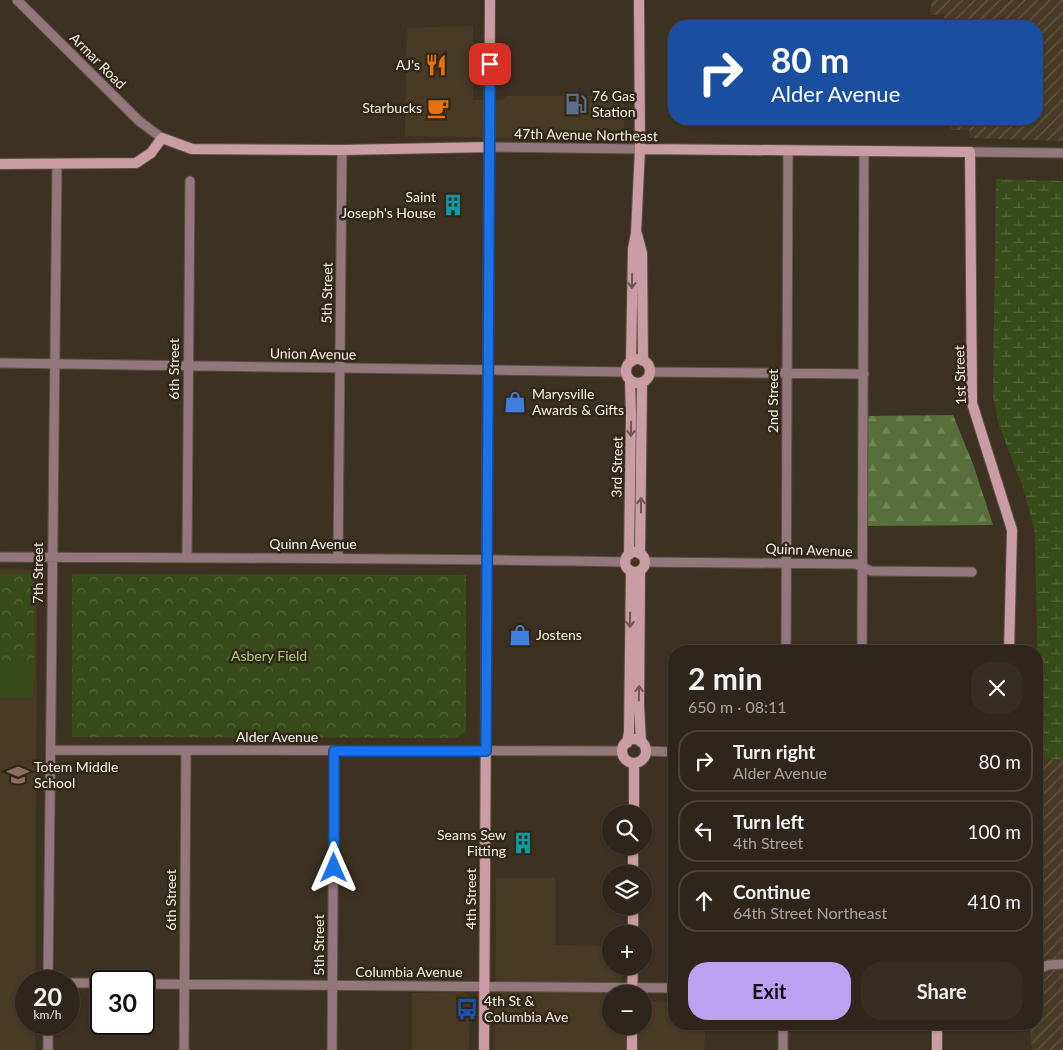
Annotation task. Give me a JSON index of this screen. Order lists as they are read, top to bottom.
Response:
{
  "streets": {
    "street": [
      "Armar Road",
      "47th Avenue Northeast",
      "5th Street",
      "Union Avenue",
      "6th Street",
      "1st Street",
      "2nd Street",
      "3rd Street",
      "Quinn Avenue",
      "7th Street",
      "Alder Avenue",
      "4th Street",
      "Columbia Avenue"
    ]
  },
  "crossings": [
    ["Armar Road", "47th Avenue Northeast"],
    ["47th Avenue Northeast", "5th Street"],
    ["47th Avenue Northeast", "1st Street"],
    ["47th Avenue Northeast", "2nd Street"],
    ["47th Avenue Northeast", "3rd Street"],
    ["47th Avenue Northeast", "4th Street"],
    ["5th Street", "Union Avenue"],
    ["5th Street", "Quinn Avenue"],
    ["5th Street", "Alder Avenue"],
    ["5th Street", "Columbia Avenue"],
    ["Union Avenue", "6th Street"],
    ["Union Avenue", "3rd Street"],
    ["Union Avenue", "7th Street"],
    ["Union Avenue", "4th Street"],
    ["6th Street", "Quinn Avenue"],
    ["6th Street", "Alder Avenue"],
    ["6th Street", "Columbia Avenue"],
    ["2nd Street", "Quinn Avenue"],
    ["3rd Street", "Quinn Avenue"],
    ["3rd Street", "Alder Avenue"],
    ["Quinn Avenue", "7th Street"],
    ["Quinn Avenue", "4th Street"],
    ["7th Street", "Alder Avenue"],
    ["Alder Avenue", "4th Street"],
    ["4th Street", "Columbia Avenue"]
  ],
  "parks": ["Asbery Field"],
  "places": {
    "restaurant": ["AJ's"],
    "fuel station": ["76 Gas Station"],
    "cafe": ["Starbucks"],
    "building": ["Saint Joseph's House", "Seams Sew Fitting"],
    "shop": ["Marysville Awards & Gifts", "Jostens"],
    "school or university": ["Totem Middle School"],
    "bus stop": ["4th St & Columbia Ave"]
  },
  "page": {
    "turn": ["80 m", "Alder Avenue"],
    "heading": ["2 min", "650 m · 08:11"],
    "list": [
      {
        "name": "Turn right",
        "note": "Alder Avenue",
        "value": "80 m"
      },
      {
        "name": "Turn left",
        "note": "4th Street",
        "value": "100 m"
      },
      {
        "name": "Continue",
        "note": "64th Street Northeast",
        "value": "410 m"
      }
    ],
    "map_buttons": ["+", "−"],
    "buttons": ["Exit", "Share"],
    "speed": "20 km/h",
    "limit": "30"
  }
}
